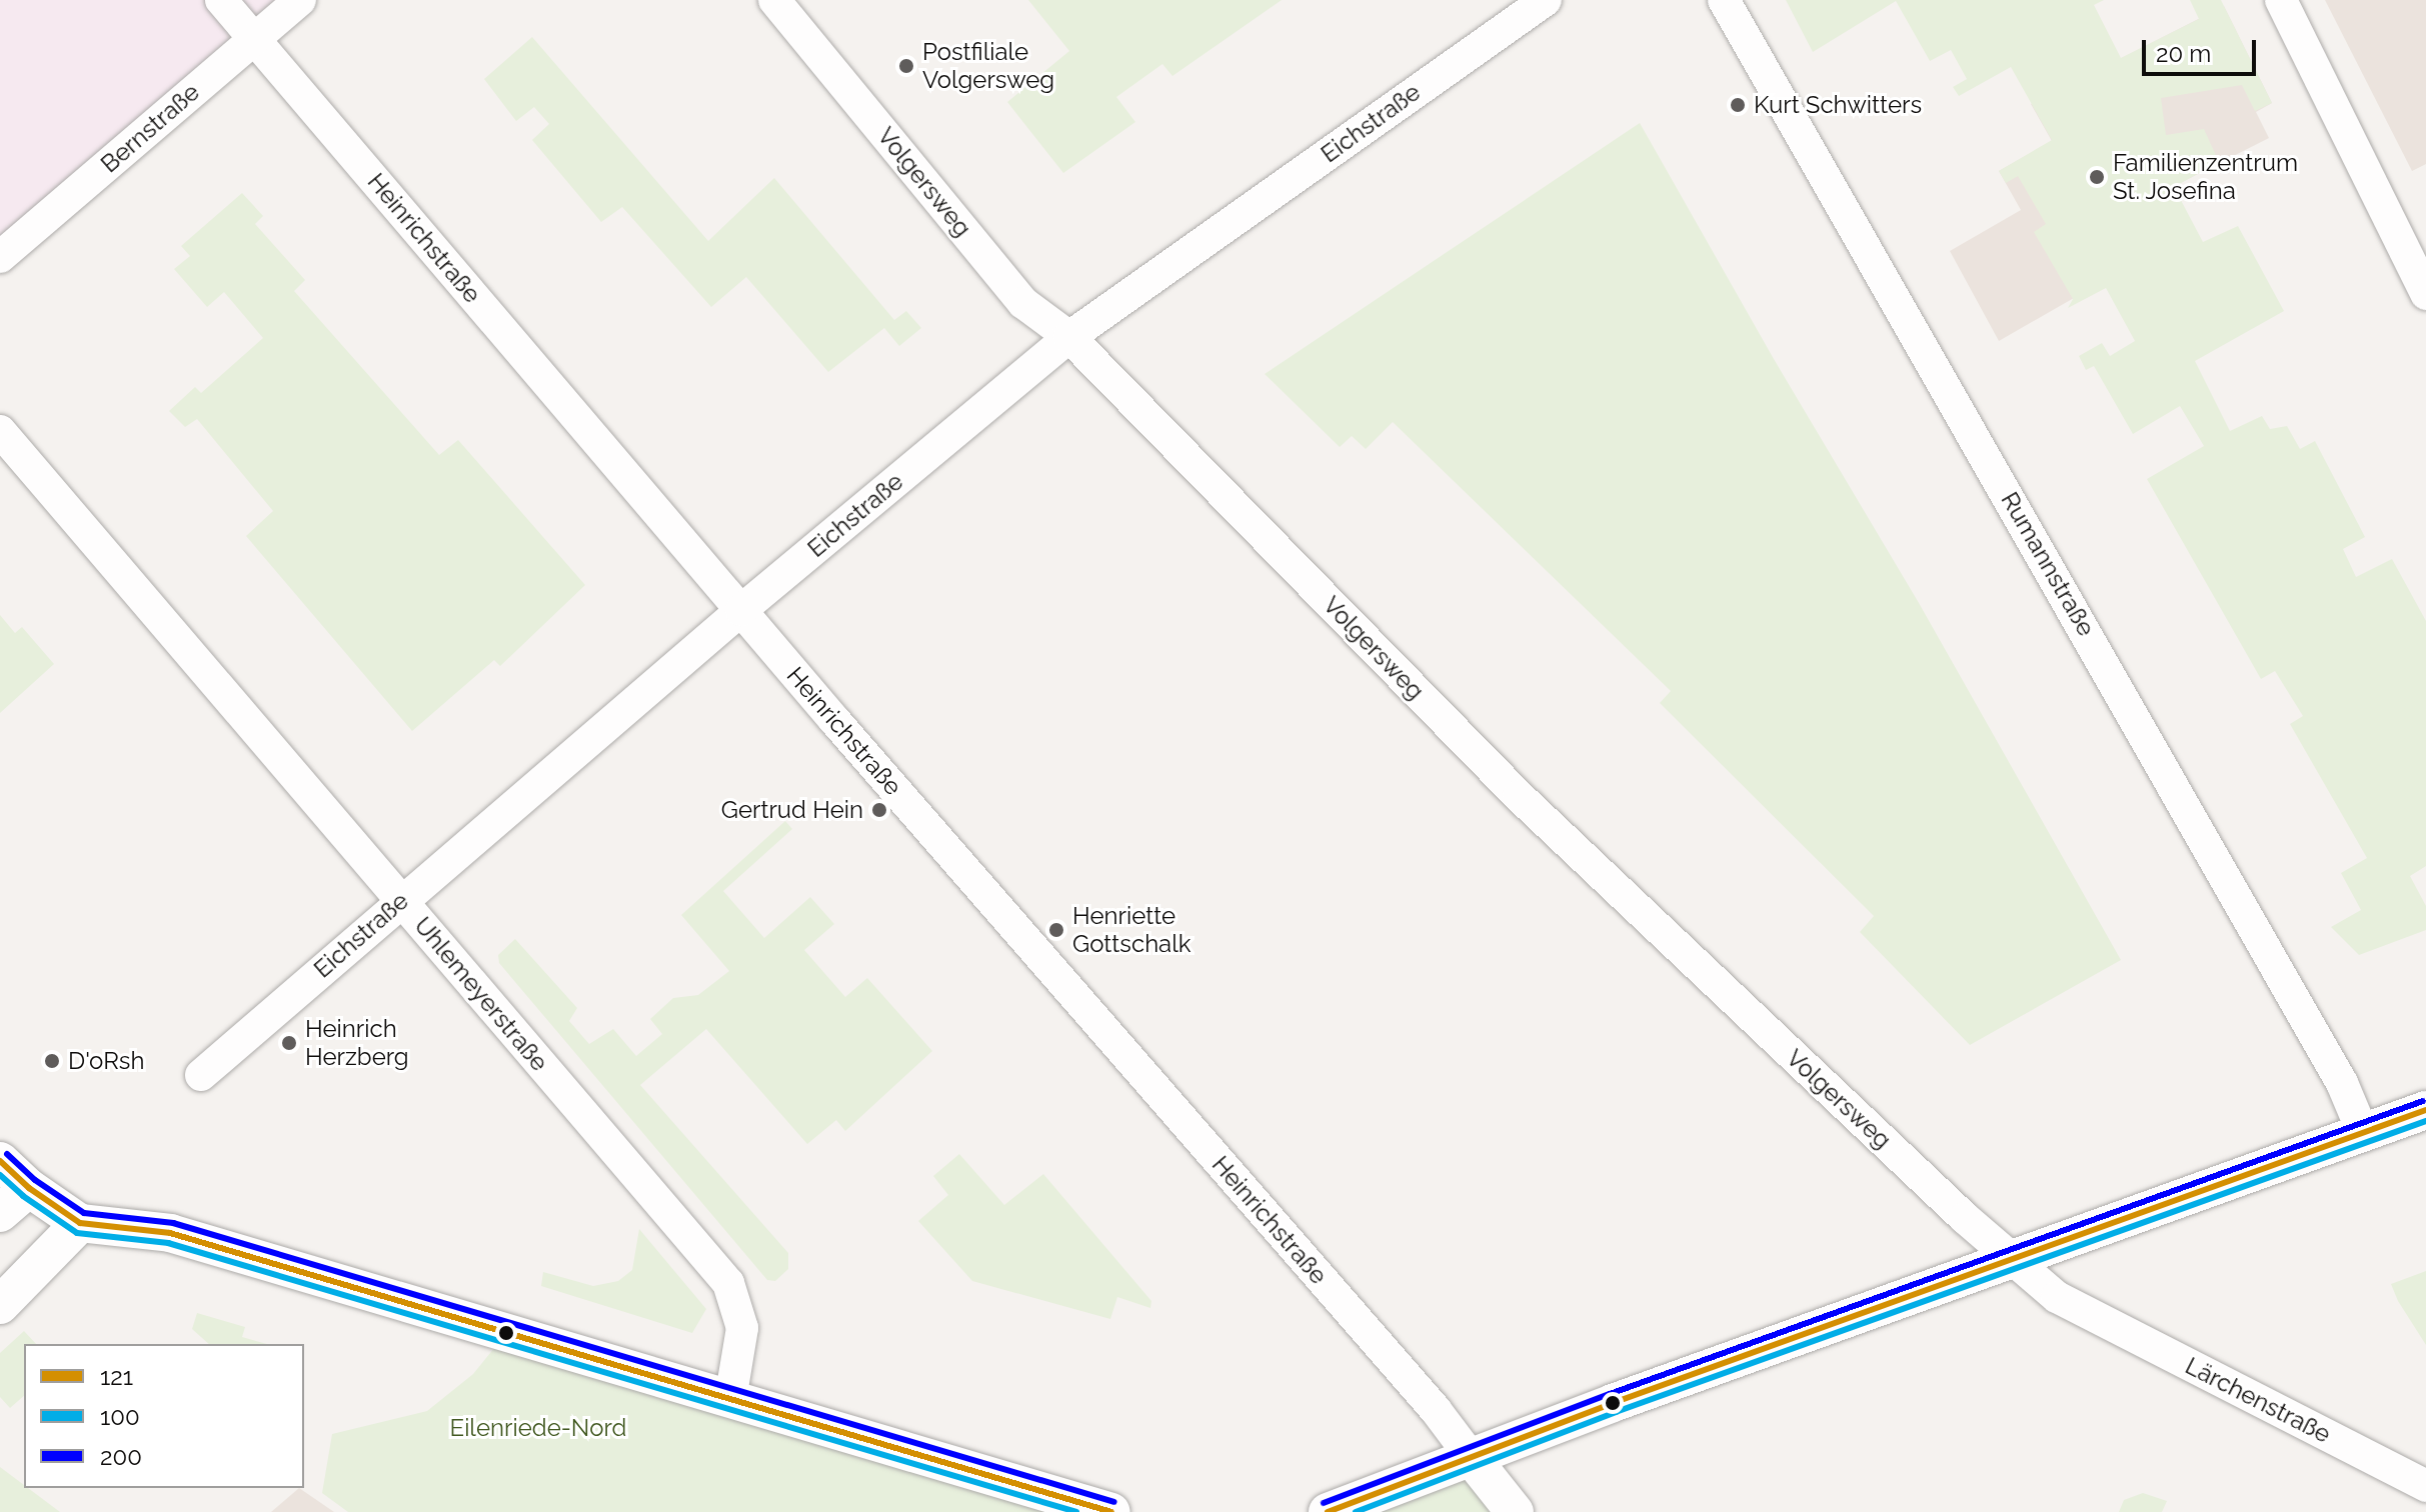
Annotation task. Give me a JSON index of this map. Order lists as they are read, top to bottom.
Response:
{
  "streets": {
    "street": [
      "Eichstraße",
      "Bernstraße",
      "Volgersweg",
      "Heinrichstraße",
      "Rumannstraße",
      "Uhlemeyerstraße",
      "Lärchenstraße"
    ]
  },
  "crossings": [
    ["Eichstraße", "Volgersweg"],
    ["Eichstraße", "Heinrichstraße"],
    ["Eichstraße", "Uhlemeyerstraße"],
    ["Bernstraße", "Heinrichstraße"],
    ["Volgersweg", "Lärchenstraße"]
  ],
  "parks": ["Eilenriede-Nord"],
  "places": [
    "Postfiliale Volgersweg",
    "Kurt Schwitters",
    "Familienzentrum St. Josefina",
    "Gertrud Hein",
    "Henriette Gottschalk",
    "Heinrich Herzberg",
    "D'oRsh"
  ],
  "lines": ["transit line 200", "transit line 121", "transit line 100"],
  "legend": ["121", "100", "200"],
  "scale_bar": "20 m"
}
